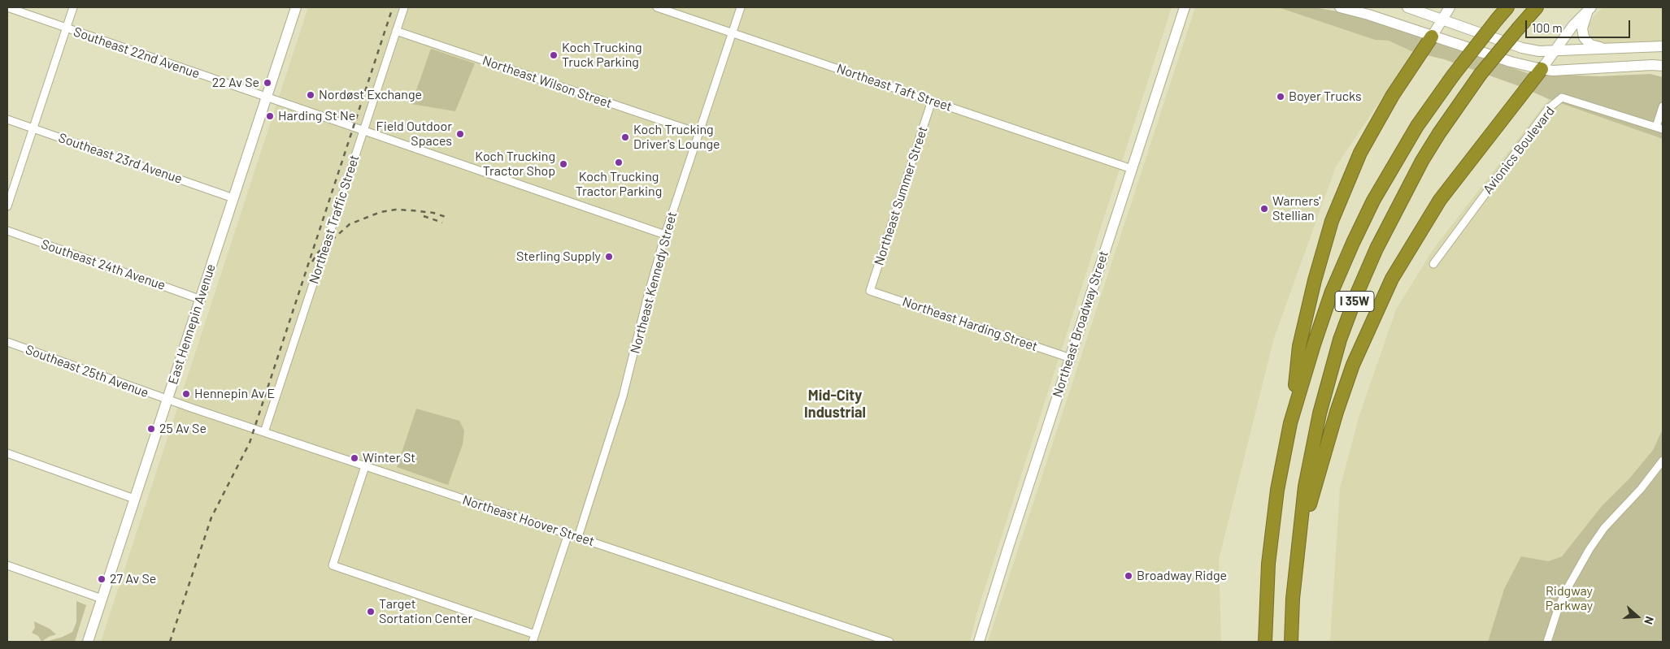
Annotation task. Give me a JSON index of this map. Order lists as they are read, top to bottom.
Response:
{
  "streets": {
    "highway": ["I 35W"],
    "main road": ["East Hennepin Avenue", "Northeast Broadway Street"],
    "street": [
      "Southeast 22nd Avenue",
      "Northeast Wilson Street",
      "Northeast Taft Street",
      "Avionics Boulevard",
      "Southeast 23rd Avenue",
      "Northeast Summer Street",
      "Northeast Traffic Street",
      "Southeast 24th Avenue",
      "Northeast Kennedy Street",
      "Northeast Harding Street",
      "Southeast 25th Avenue",
      "Northeast Hoover Street"
    ]
  },
  "crossings": [
    ["Southeast 22nd Avenue", "East Hennepin Avenue"],
    ["Northeast Wilson Street", "Northeast Traffic Street"],
    ["Northeast Wilson Street", "Northeast Kennedy Street"],
    ["Northeast Taft Street", "Northeast Summer Street"],
    ["Northeast Taft Street", "Northeast Kennedy Street"],
    ["Northeast Taft Street", "Northeast Broadway Street"],
    ["Southeast 23rd Avenue", "East Hennepin Avenue"],
    ["Northeast Summer Street", "Northeast Harding Street"],
    ["Northeast Traffic Street", "Northeast Hoover Street"],
    ["Southeast 24th Avenue", "East Hennepin Avenue"],
    ["Northeast Kennedy Street", "Northeast Hoover Street"],
    ["East Hennepin Avenue", "Southeast 25th Avenue"],
    ["East Hennepin Avenue", "Northeast Hoover Street"],
    ["Northeast Harding Street", "Northeast Broadway Street"],
    ["Southeast 25th Avenue", "Northeast Hoover Street"]
  ],
  "districts": ["Mid-City Industrial"],
  "parks": ["Ridgway Parkway"],
  "places": [
    "Koch Trucking Truck Parking",
    "22 Av Se",
    "Nordøst Exchange",
    "Boyer Trucks",
    "Harding St Ne",
    "Field Outdoor Spaces",
    "Koch Trucking Driver's Lounge",
    "Koch Trucking Tractor Parking",
    "Koch Trucking Tractor Shop",
    "Warners' Stellian",
    "Sterling Supply",
    "Hennepin Av E",
    "25 Av Se",
    "Winter St",
    "Broadway Ridge",
    "27 Av Se",
    "Target Sortation Center"
  ],
  "scale_bar": "100 m",
  "north": "right"
}
